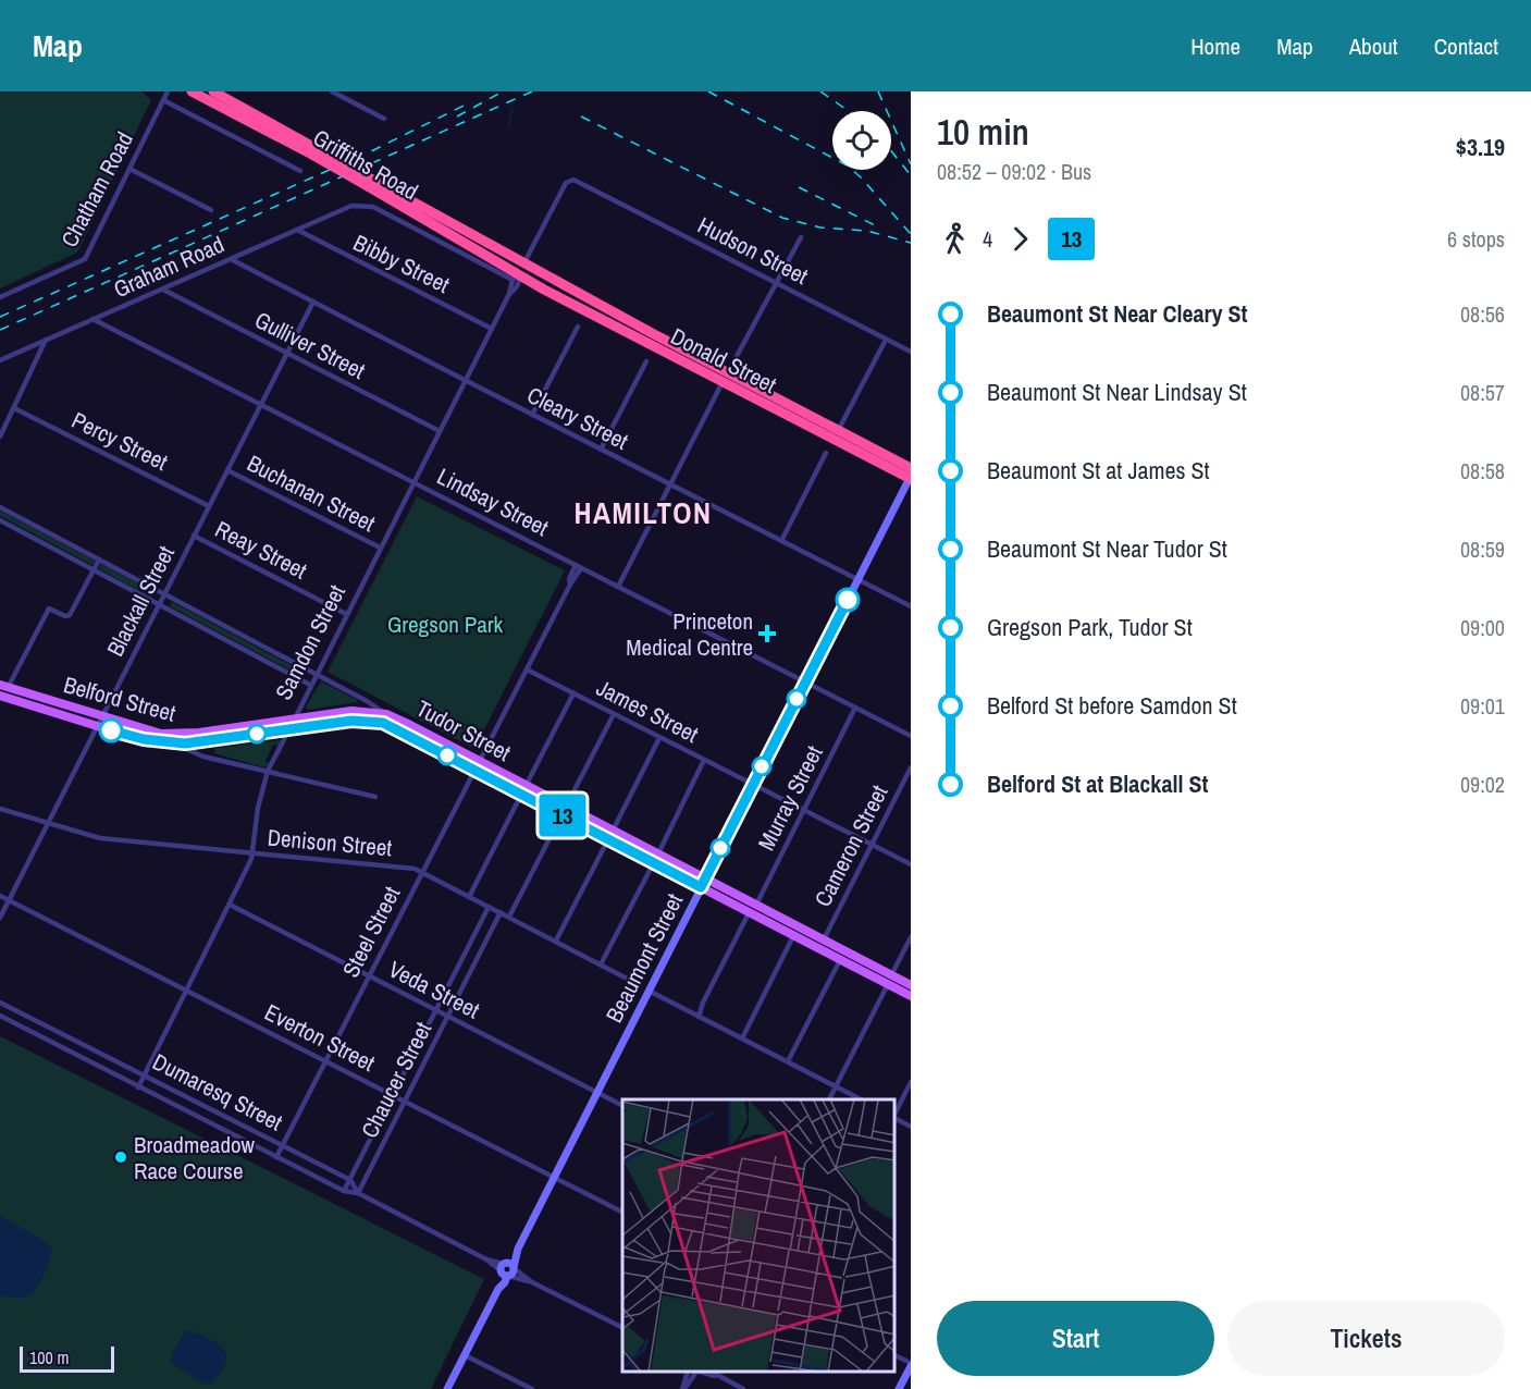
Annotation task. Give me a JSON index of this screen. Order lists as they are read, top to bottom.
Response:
{
  "streets": {
    "highway": ["Griffiths Road", "Donald Street", "Samdon Street"],
    "main road": ["Belford Street", "Tudor Street"],
    "street": [
      "Chatham Road",
      "Hudson Street",
      "Bibby Street",
      "Graham Road",
      "Gulliver Street",
      "Cleary Street",
      "Percy Street",
      "Buchanan Street",
      "Lindsay Street",
      "Reay Street",
      "Blackall Street",
      "James Street",
      "Murray Street",
      "Denison Street",
      "Cameron Street",
      "Steel Street",
      "Beaumont Street",
      "Veda Street",
      "Everton Street",
      "Chaucer Street",
      "Dumaresq Street"
    ]
  },
  "crossings": [
    ["Griffiths Road", "Donald Street"],
    ["Griffiths Road", "Samdon Street"],
    ["Hudson Street", "Samdon Street"],
    ["Bibby Street", "Graham Road"],
    ["Bibby Street", "Samdon Street"],
    ["Graham Road", "Gulliver Street"],
    ["Graham Road", "Donald Street"],
    ["Graham Road", "Cleary Street"],
    ["Graham Road", "Lindsay Street"],
    ["Gulliver Street", "Blackall Street"],
    ["Gulliver Street", "Samdon Street"],
    ["Donald Street", "Samdon Street"],
    ["Donald Street", "Beaumont Street"],
    ["Cleary Street", "Blackall Street"],
    ["Cleary Street", "Samdon Street"],
    ["Cleary Street", "Beaumont Street"],
    ["Percy Street", "Blackall Street"],
    ["Buchanan Street", "Blackall Street"],
    ["Buchanan Street", "Samdon Street"],
    ["Lindsay Street", "Blackall Street"],
    ["Lindsay Street", "Samdon Street"],
    ["Lindsay Street", "Murray Street"],
    ["Lindsay Street", "Steel Street"],
    ["Lindsay Street", "Beaumont Street"],
    ["Reay Street", "Blackall Street"],
    ["Reay Street", "Samdon Street"],
    ["Blackall Street", "Belford Street"],
    ["Blackall Street", "Tudor Street"],
    ["Blackall Street", "Denison Street"],
    ["Blackall Street", "Everton Street"],
    ["Samdon Street", "Belford Street"],
    ["Samdon Street", "Tudor Street"],
    ["Samdon Street", "Denison Street"],
    ["Samdon Street", "Veda Street"],
    ["Samdon Street", "Everton Street"],
    ["Samdon Street", "Dumaresq Street"],
    ["Belford Street", "Tudor Street"],
    ["James Street", "Murray Street"],
    ["James Street", "Steel Street"],
    ["James Street", "Beaumont Street"],
    ["Tudor Street", "Murray Street"],
    ["Tudor Street", "Cameron Street"],
    ["Tudor Street", "Steel Street"],
    ["Tudor Street", "Beaumont Street"],
    ["Denison Street", "Steel Street"],
    ["Denison Street", "Chaucer Street"],
    ["Steel Street", "Veda Street"],
    ["Steel Street", "Everton Street"],
    ["Steel Street", "Dumaresq Street"],
    ["Beaumont Street", "Veda Street"],
    ["Beaumont Street", "Everton Street"],
    ["Beaumont Street", "Dumaresq Street"],
    ["Veda Street", "Chaucer Street"],
    ["Everton Street", "Chaucer Street"],
    ["Chaucer Street", "Dumaresq Street"]
  ],
  "districts": ["HAMILTON"],
  "parks": ["Gregson Park"],
  "places": {
    "health": ["Princeton Medical Centre"],
    "other": ["Broadmeadow Race Course"]
  },
  "lines": ["bus line 13"],
  "scale_bar": "100 m",
  "page": {
    "header": "Map",
    "nav": [
      "Home",
      "Map",
      "About",
      "Contact"
    ],
    "on_map": "13",
    "heading": ["10 min", "08:52 – 09:02 · Bus", "$3.19"],
    "legs": ["4", "13", "6 stops"],
    "list": [
      {
        "name": "Beaumont St Near Cleary St",
        "value": "08:56"
      },
      {
        "name": "Beaumont St Near Lindsay St",
        "value": "08:57"
      },
      {
        "name": "Beaumont St at James St",
        "value": "08:58"
      },
      {
        "name": "Beaumont St Near Tudor St",
        "value": "08:59"
      },
      {
        "name": "Gregson Park, Tudor St",
        "value": "09:00"
      },
      {
        "name": "Belford St before Samdon St",
        "value": "09:01"
      },
      {
        "name": "Belford St at Blackall St",
        "value": "09:02"
      }
    ],
    "buttons": ["Start", "Tickets"],
    "scale": "100 m"
  }
}
